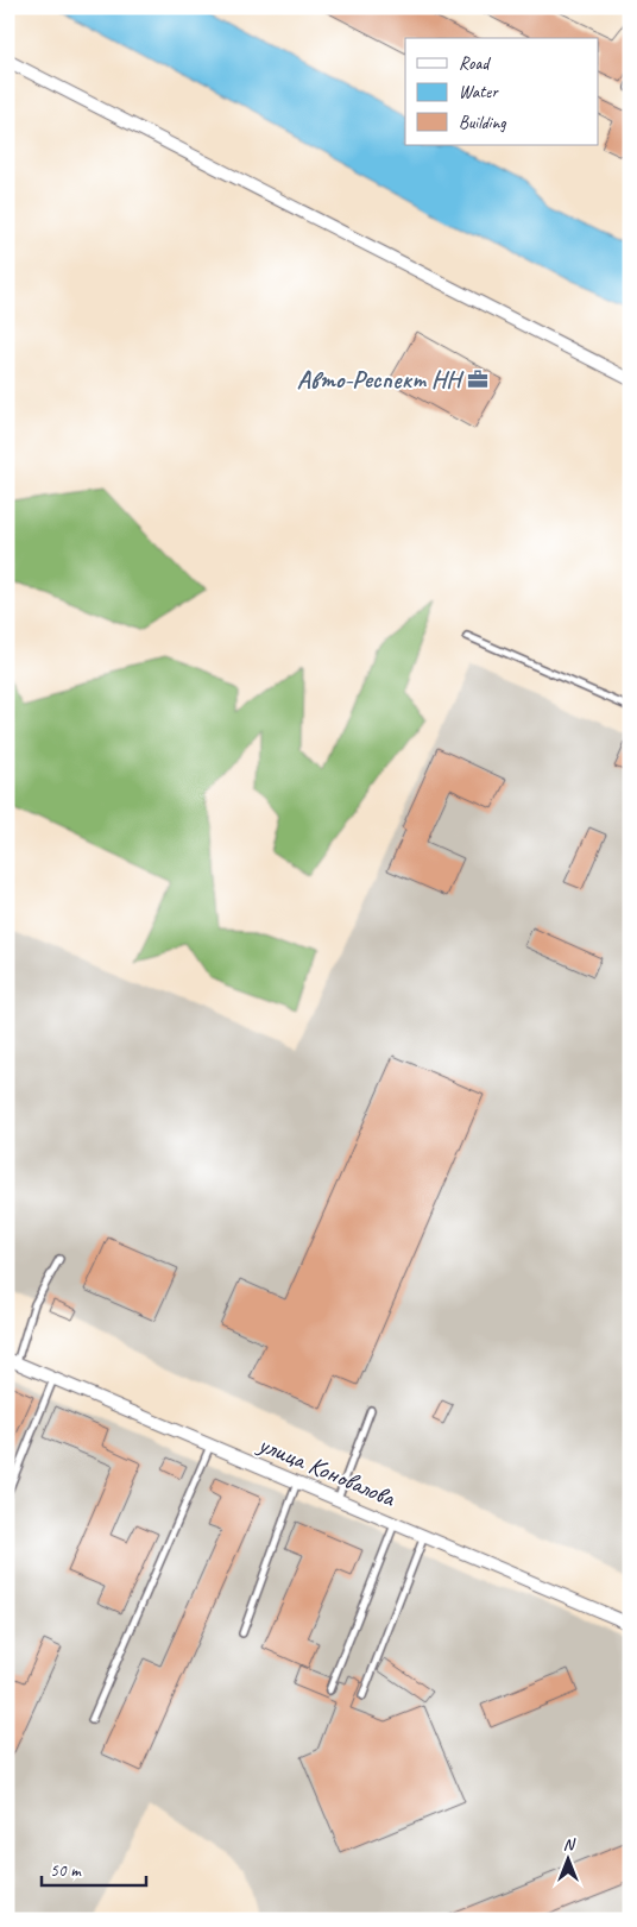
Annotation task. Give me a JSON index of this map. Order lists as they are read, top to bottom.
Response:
{
  "streets": {
    "street": ["улица Коновалова"]
  },
  "places": {
    "office": ["Авто-Респект НН"]
  },
  "legend": ["Road", "Water", "Building"],
  "scale_bar": "50 m",
  "north": "top"
}
